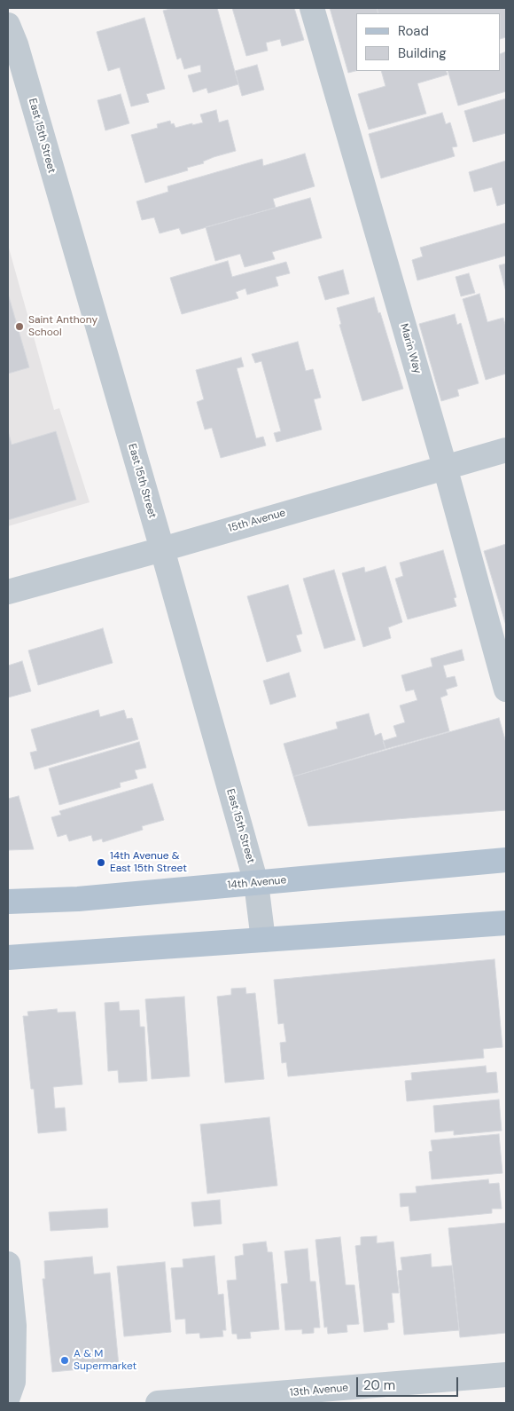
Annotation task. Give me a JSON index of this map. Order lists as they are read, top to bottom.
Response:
{
  "streets": {
    "main road": ["14th Avenue"],
    "street": [
      "East 15th Street",
      "Marin Way",
      "15th Avenue",
      "13th Avenue"
    ]
  },
  "crossings": [
    ["East 15th Street", "15th Avenue"],
    ["East 15th Street", "14th Avenue"],
    ["Marin Way", "15th Avenue"]
  ],
  "places": ["Saint Anthony School", "14th Avenue & East 15th Street", "A & M Supermarket"],
  "legend": ["Road", "Building"],
  "scale_bar": "20 m"
}
